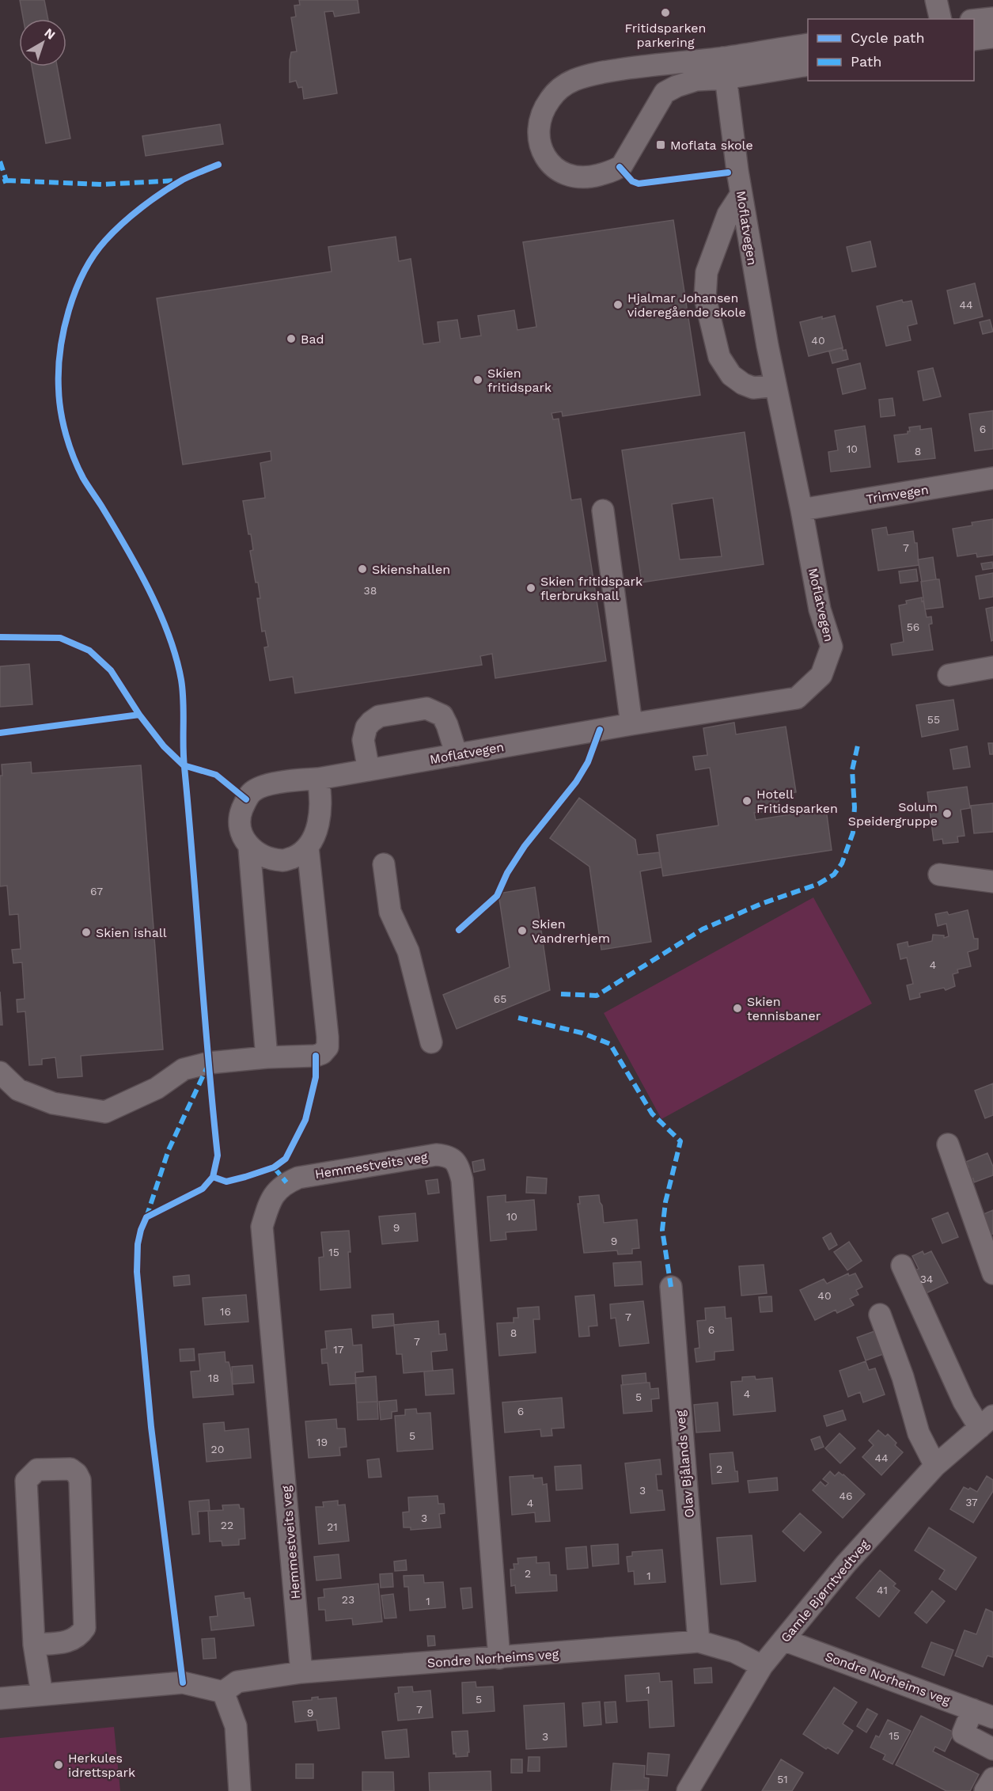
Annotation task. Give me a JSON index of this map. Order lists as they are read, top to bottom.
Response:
{
  "streets": {
    "street": [
      "Moflatvegen",
      "Trimvegen",
      "Hemmestveits veg",
      "Olav Bjålands veg",
      "Gamle Bjørntvedtveg",
      "Sondre Norheims veg"
    ]
  },
  "crossings": [
    ["Moflatvegen", "Trimvegen"],
    ["Hemmestveits veg", "Sondre Norheims veg"],
    ["Olav Bjålands veg", "Sondre Norheims veg"],
    ["Gamle Bjørntvedtveg", "Sondre Norheims veg"]
  ],
  "places": {
    "other": [
      "Fritidsparken parkering",
      "Hjalmar Johansen videregående skole",
      "Bad",
      "Skien fritidspark",
      "Skienshallen",
      "Skien fritidspark flerbrukshall",
      "Hotell Fritidsparken",
      "Solum Speidergruppe",
      "Skien Vandrerhjem",
      "Skien ishall",
      "Skien tennisbaner",
      "Herkules idrettspark"
    ],
    "transit": ["Moflata skole"]
  },
  "house_numbers": [
    "44",
    "40",
    "6",
    "10",
    "8",
    "7",
    "38",
    "56",
    "55",
    "67",
    "4",
    "65",
    "10",
    "9",
    "9",
    "15",
    "34",
    "40",
    "16",
    "7",
    "6",
    "8",
    "7",
    "17",
    "18",
    "4",
    "5",
    "6",
    "5",
    "19",
    "20",
    "44",
    "2",
    "3",
    "46",
    "37",
    "4",
    "3",
    "22",
    "21",
    "2",
    "1",
    "41",
    "23",
    "1",
    "1",
    "5",
    "7",
    "9",
    "15",
    "3",
    "51"
  ],
  "legend": ["Cycle path", "Path"],
  "north": "top right"
}
